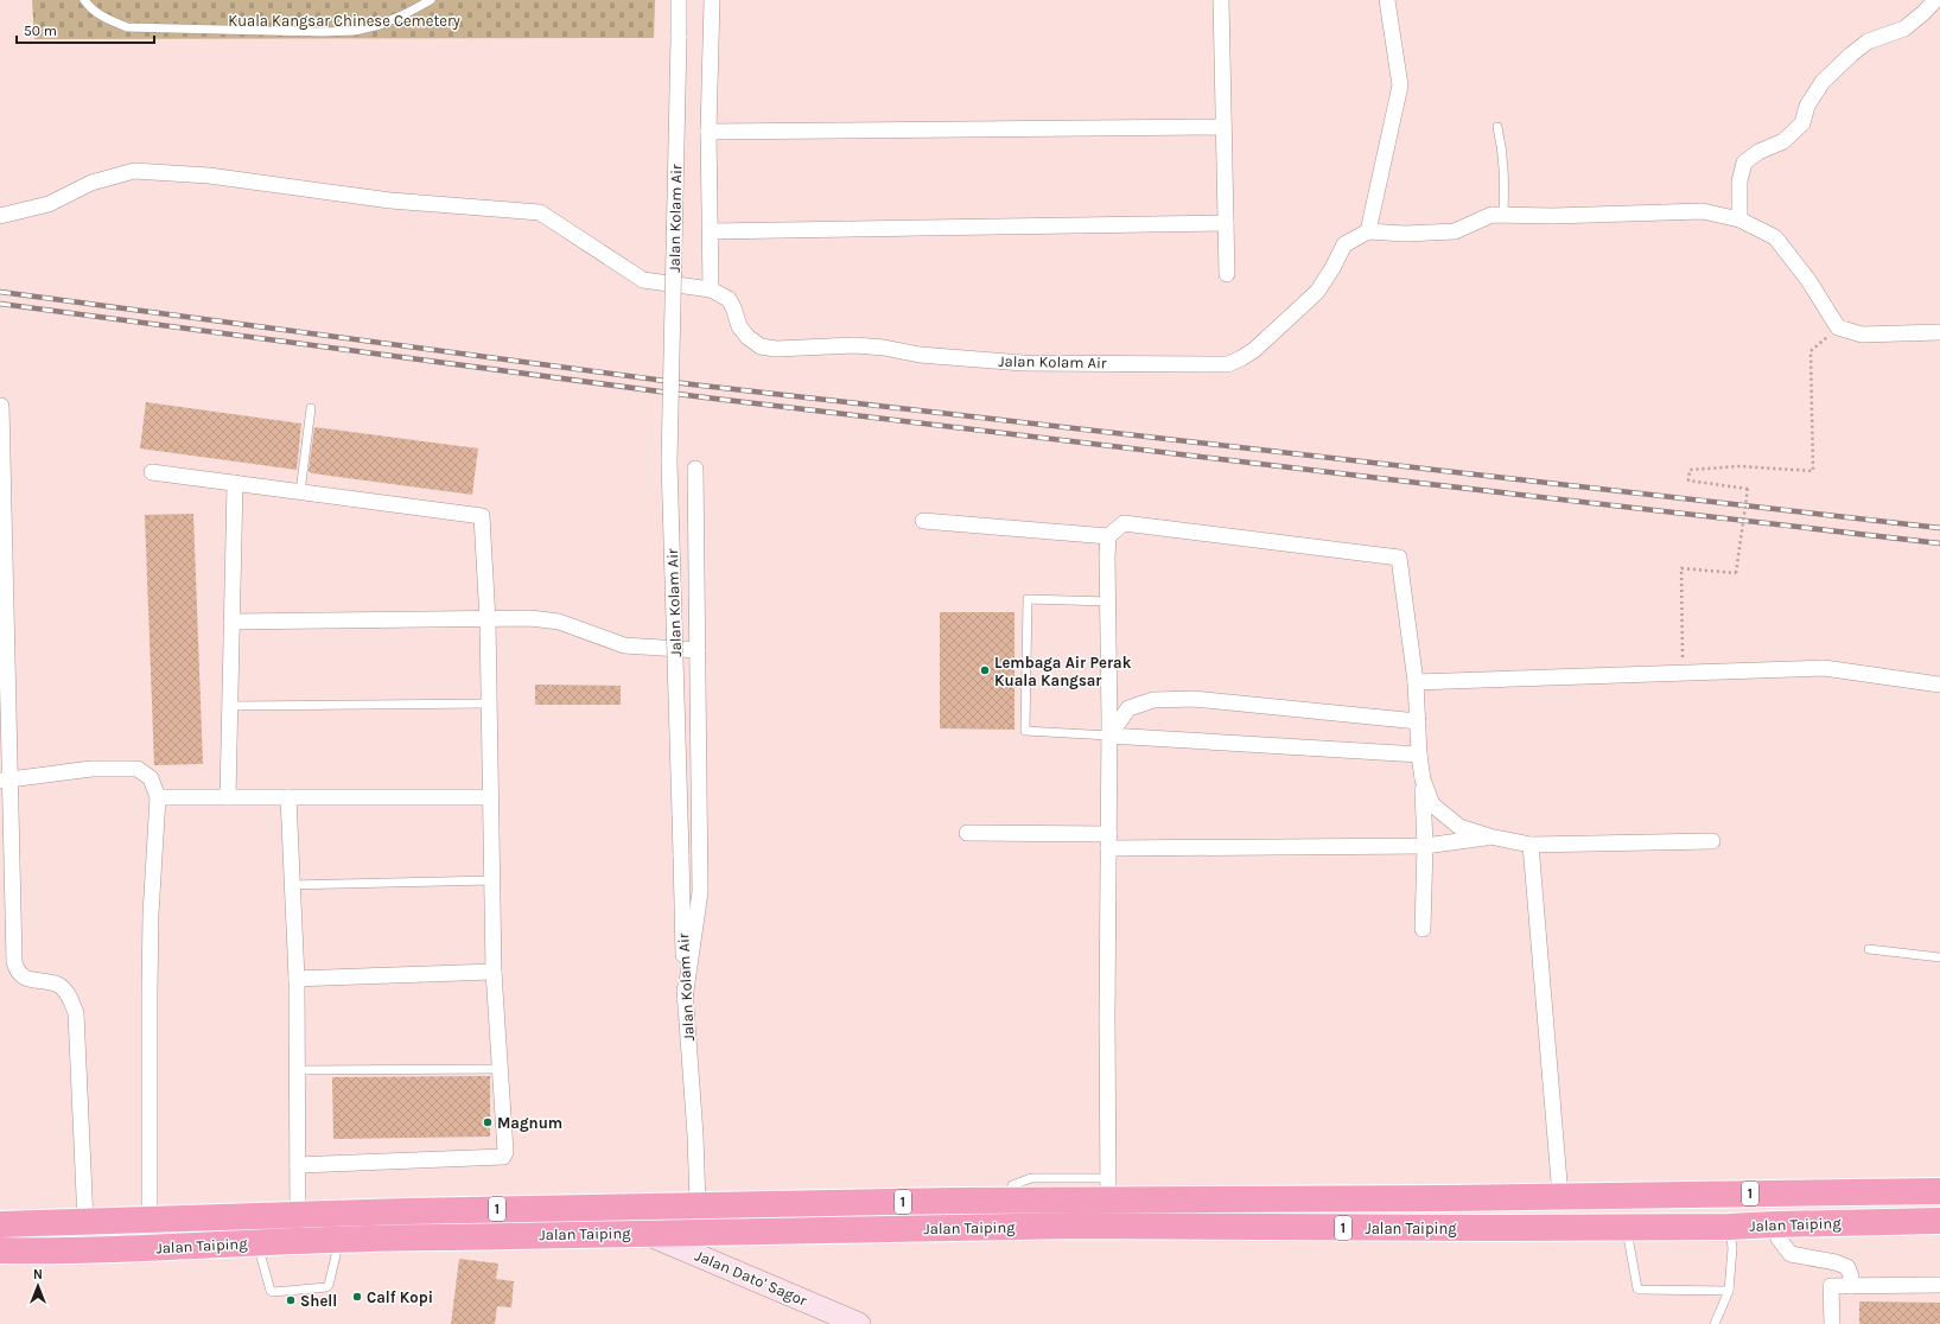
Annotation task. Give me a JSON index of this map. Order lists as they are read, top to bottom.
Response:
{
  "streets": {
    "highway": ["1", "Jalan Taiping"],
    "main road": ["Jalan Dato' Sagor"],
    "street": ["Jalan Kolam Air"]
  },
  "crossings": [
    ["Jalan Kolam Air", "Jalan Taiping"],
    ["Jalan Taiping", "Jalan Dato' Sagor"]
  ],
  "parks": ["Kuala Kangsar Chinese Cemetery"],
  "places": [
    "Lembaga Air Perak Kuala Kangsar",
    "Magnum",
    "Calf Kopi",
    "Shell"
  ],
  "scale_bar": "50 m",
  "north": "top"
}
